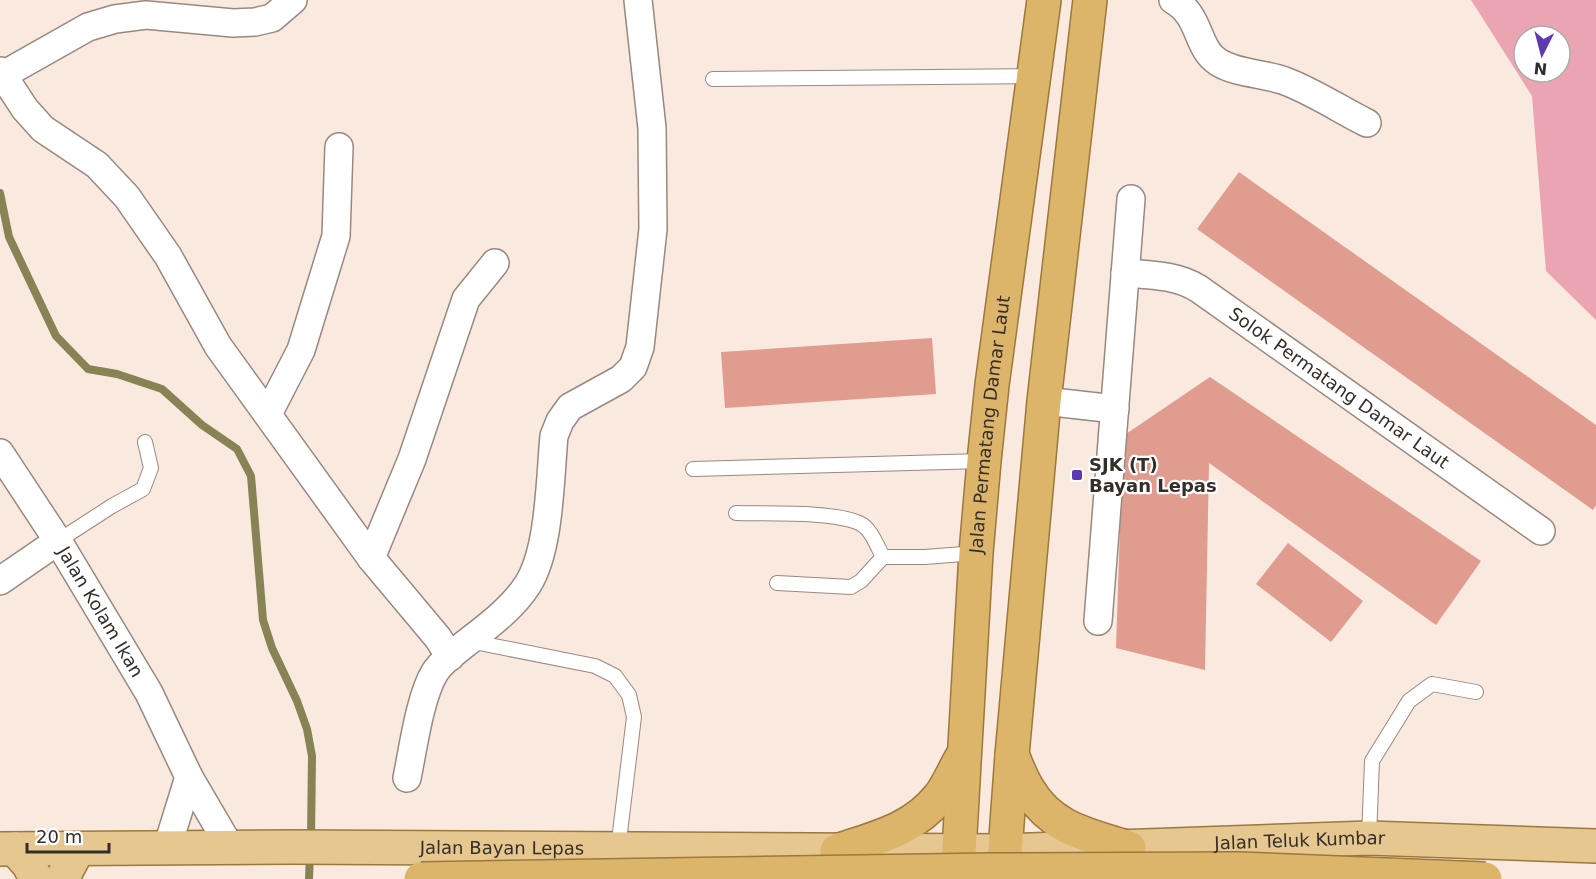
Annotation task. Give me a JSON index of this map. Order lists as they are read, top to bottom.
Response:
{
  "streets": {
    "highway": ["Jalan Permatang Damar Laut", "Jalan Teluk Kumbar", "Jalan Bayan Lepas"],
    "street": ["Solok Permatang Damar Laut", "Jalan Kolam Ikan"]
  },
  "crossings": [
    ["Jalan Permatang Damar Laut", "Jalan Teluk Kumbar"],
    ["Jalan Permatang Damar Laut", "Jalan Bayan Lepas"],
    ["Jalan Kolam Ikan", "Jalan Bayan Lepas"],
    ["Jalan Teluk Kumbar", "Jalan Bayan Lepas"]
  ],
  "places": {
    "transit": ["SJK (T) Bayan Lepas"]
  },
  "scale_bar": "20 m",
  "north": "bottom"
}
